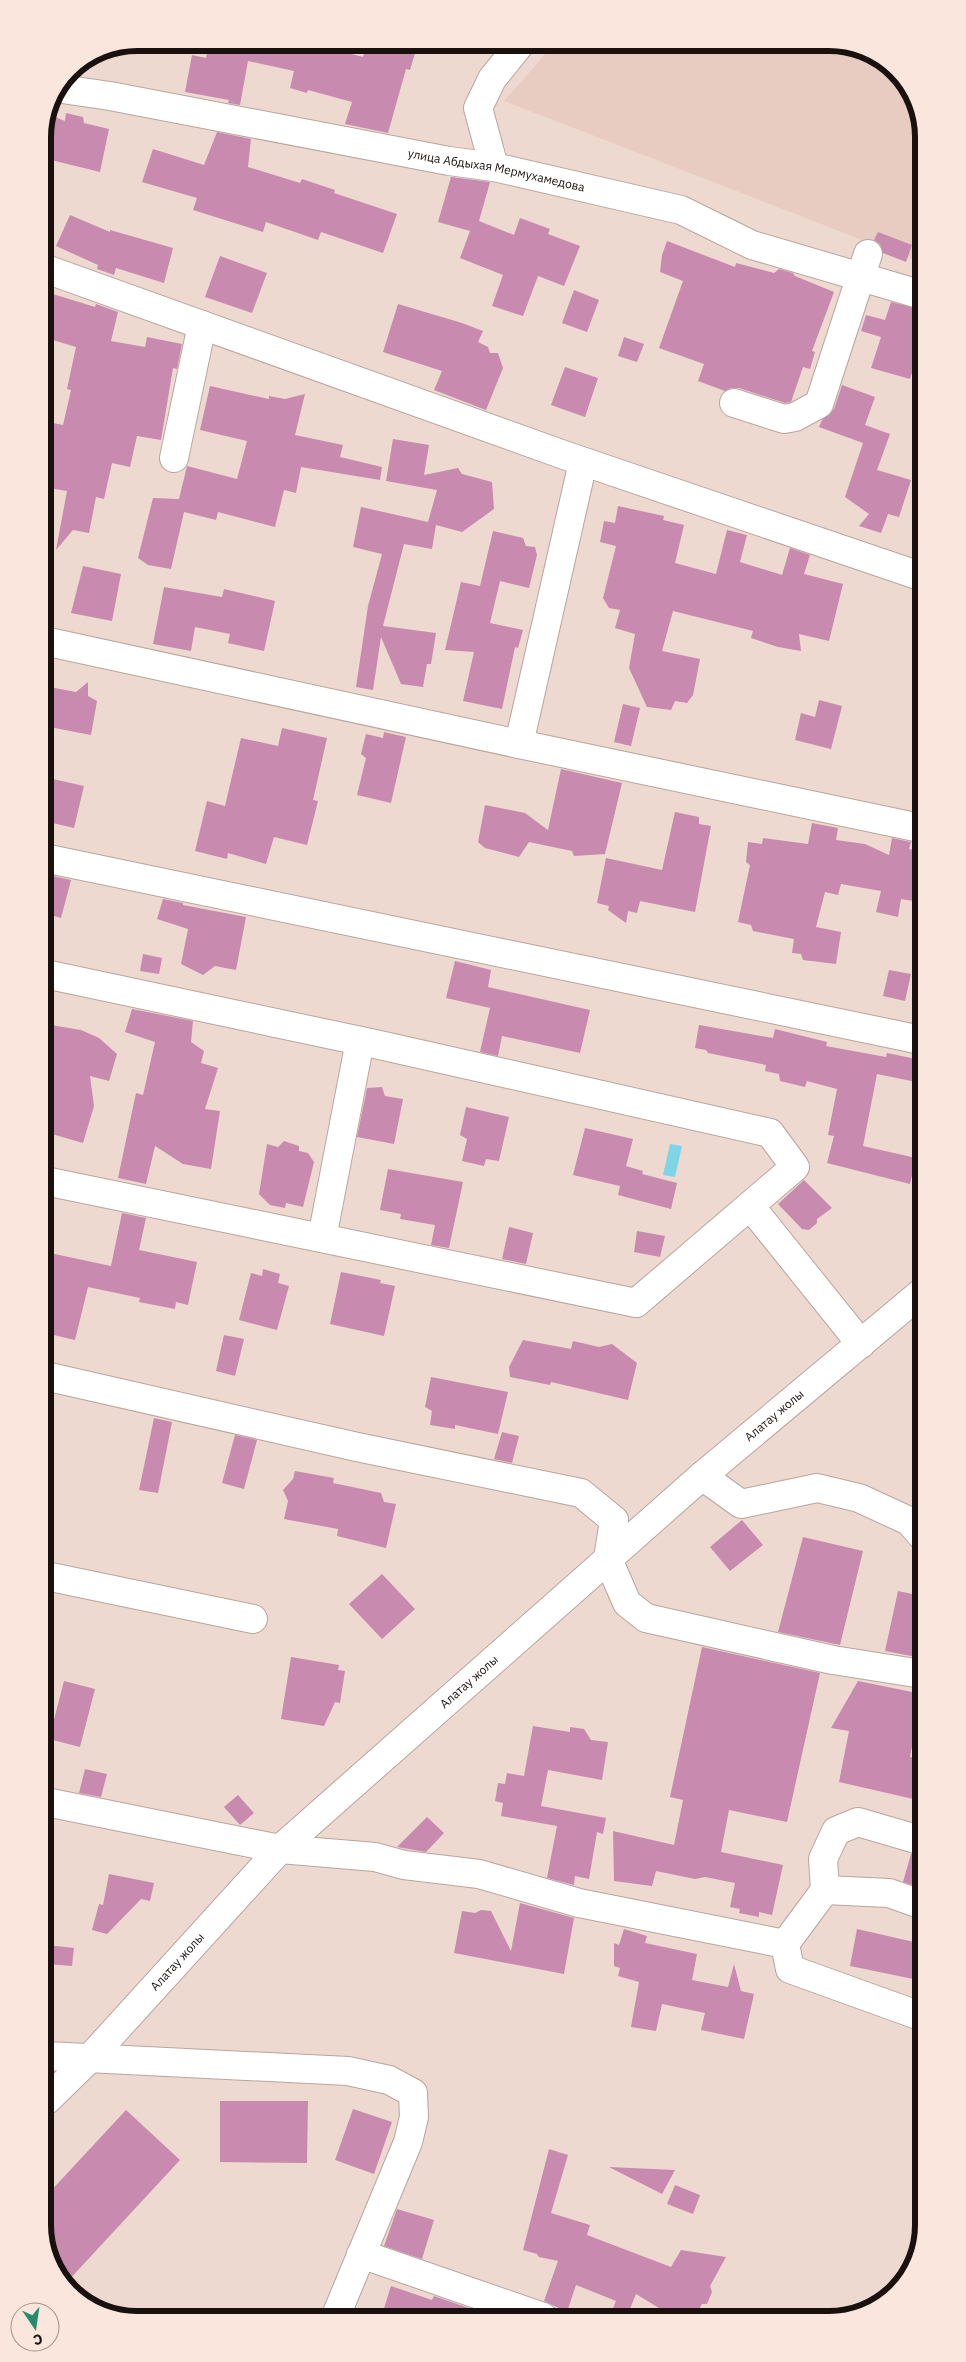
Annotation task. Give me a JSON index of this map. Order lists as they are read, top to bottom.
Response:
{
  "streets": {
    "street": ["улица Абдыхая Мермухамедова", "Алатау жолы"]
  },
  "north": "bottom"
}
